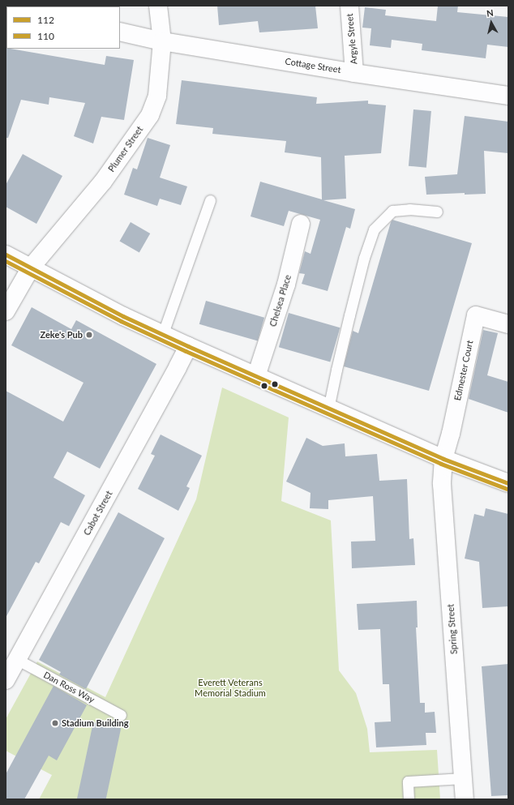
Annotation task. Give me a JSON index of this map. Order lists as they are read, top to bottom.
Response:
{
  "streets": {
    "street": [
      "Argyle Street",
      "Cottage Street",
      "Plumer Street",
      "Chelsea Place",
      "Edmester Court",
      "Cabot Street",
      "Spring Street"
    ],
    "lane": ["Dan Ross Way"]
  },
  "crossings": [
    ["Argyle Street", "Cottage Street"],
    ["Cottage Street", "Plumer Street"],
    ["Edmester Court", "Spring Street"],
    ["Cabot Street", "Dan Ross Way"]
  ],
  "parks": ["Everett Veterans Memorial Stadium"],
  "places": ["Zeke's Pub", "Stadium Building"],
  "lines": ["transit line 112", "transit line 110"],
  "legend": ["112", "110"],
  "north": "top"
}
